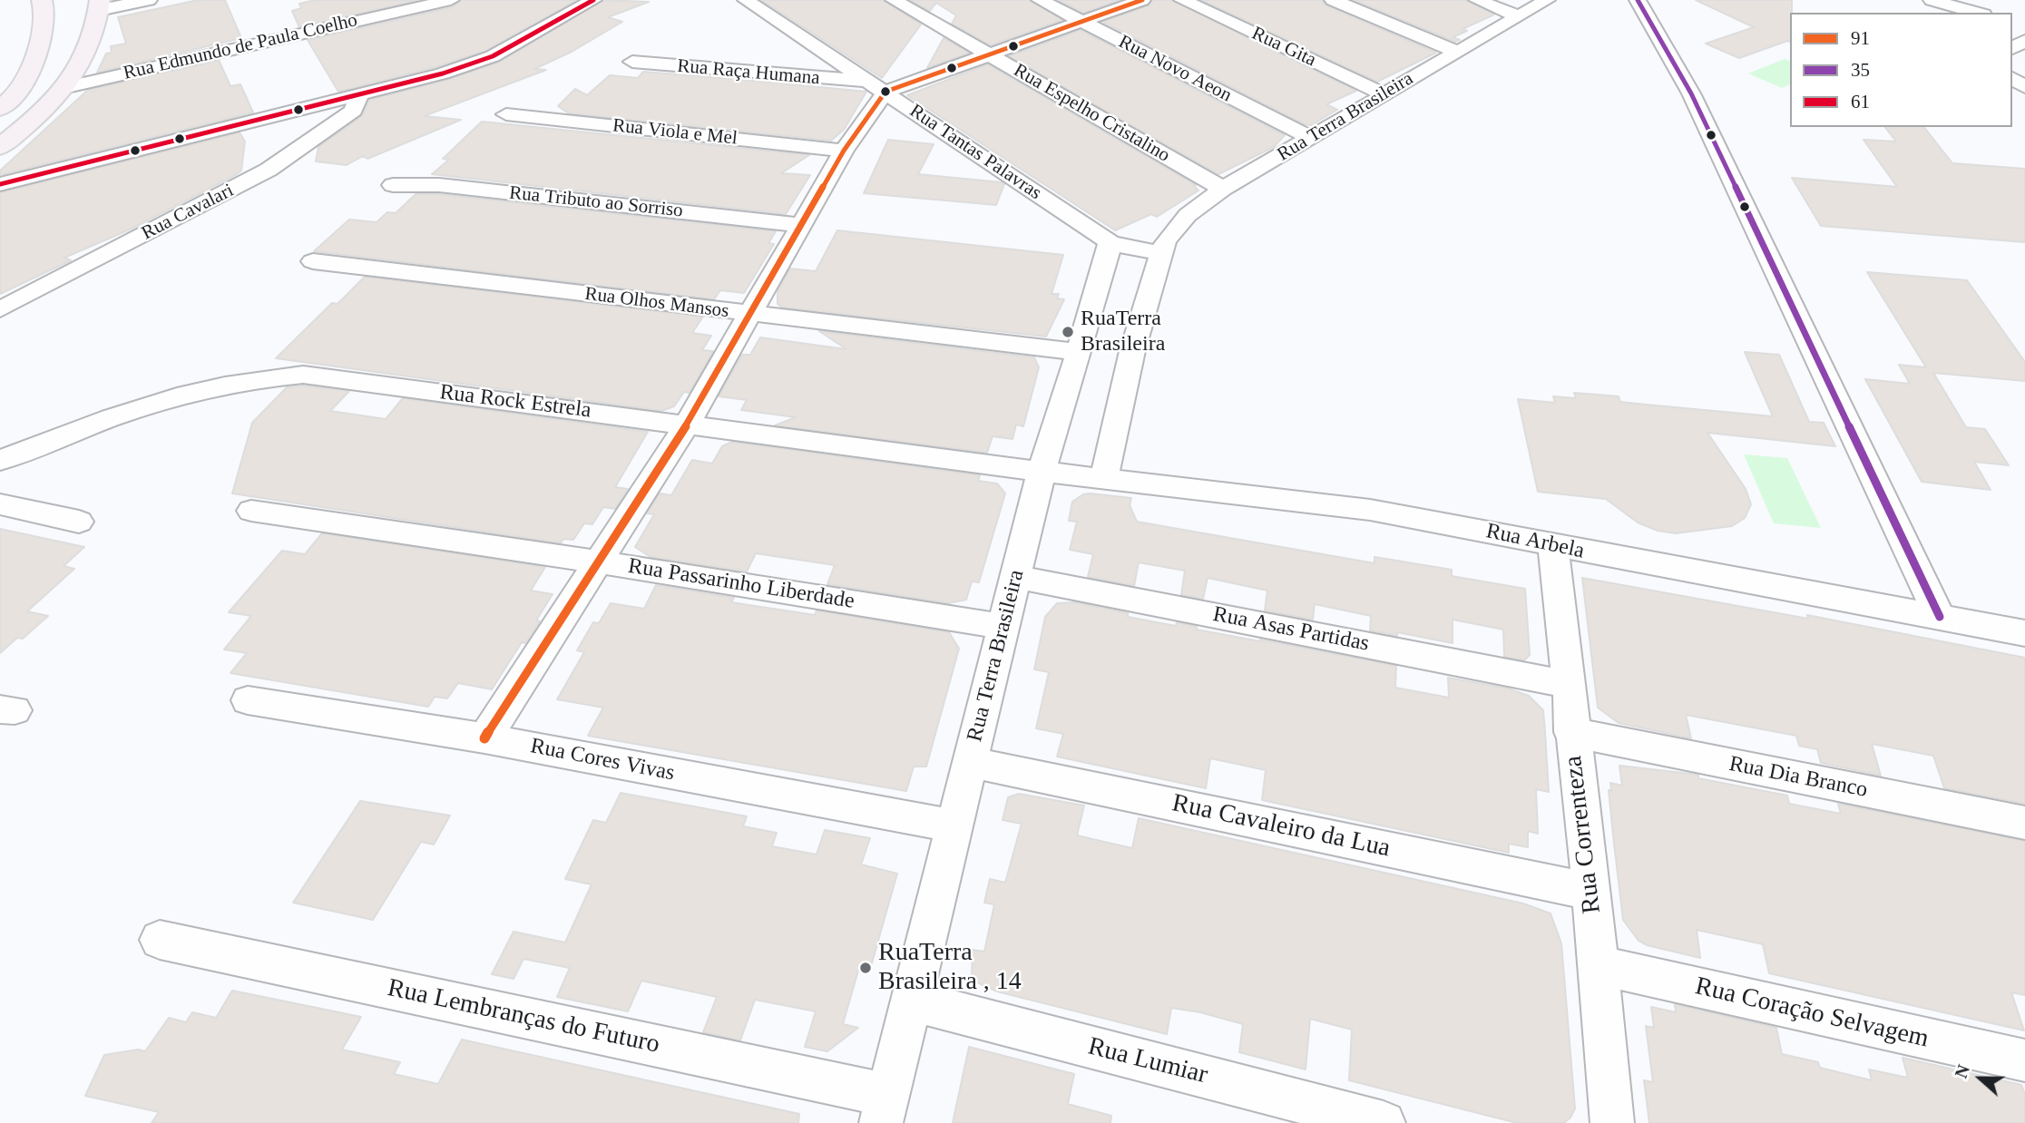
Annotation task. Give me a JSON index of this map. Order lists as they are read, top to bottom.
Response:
{
  "streets": {
    "street": [
      "Rua Edmundo de Paula Coelho",
      "Rua Gita",
      "Rua Novo Aeon",
      "Rua Raça Humana",
      "Rua Espelho Cristalino",
      "Rua Terra Brasileira",
      "Rua Viola e Mel",
      "Rua Tantas Palavras",
      "Rua Tributo ao Sorriso",
      "Rua Cavalari",
      "Rua Olhos Mansos",
      "Rua Rock Estrela",
      "Rua Arbela",
      "Rua Passarinho Liberdade",
      "Rua Asas Partidas",
      "Rua Cores Vivas",
      "Rua Dia Branco",
      "Rua Cavaleiro da Lua",
      "Rua Correnteza",
      "Rua Coração Selvagem",
      "Rua Lembranças do Futuro",
      "Rua Lumiar"
    ]
  },
  "crossings": [
    ["Rua Gita", "Rua Terra Brasileira"],
    ["Rua Novo Aeon", "Rua Terra Brasileira"],
    ["Rua Raça Humana", "Rua Tantas Palavras"],
    ["Rua Espelho Cristalino", "Rua Terra Brasileira"],
    ["Rua Terra Brasileira", "Rua Tantas Palavras"],
    ["Rua Terra Brasileira", "Rua Olhos Mansos"],
    ["Rua Terra Brasileira", "Rua Rock Estrela"],
    ["Rua Terra Brasileira", "Rua Arbela"],
    ["Rua Terra Brasileira", "Rua Passarinho Liberdade"],
    ["Rua Terra Brasileira", "Rua Asas Partidas"],
    ["Rua Terra Brasileira", "Rua Cores Vivas"],
    ["Rua Terra Brasileira", "Rua Cavaleiro da Lua"],
    ["Rua Terra Brasileira", "Rua Lembranças do Futuro"],
    ["Rua Terra Brasileira", "Rua Lumiar"],
    ["Rua Rock Estrela", "Rua Arbela"],
    ["Rua Arbela", "Rua Correnteza"],
    ["Rua Asas Partidas", "Rua Correnteza"],
    ["Rua Dia Branco", "Rua Correnteza"],
    ["Rua Cavaleiro da Lua", "Rua Correnteza"],
    ["Rua Correnteza", "Rua Coração Selvagem"]
  ],
  "places": ["RuaTerra Brasileira", "RuaTerra Brasileira , 14"],
  "lines": ["transit line 91", "transit line 35", "transit line 61"],
  "legend": ["91", "35", "61"],
  "north": "left"
}
